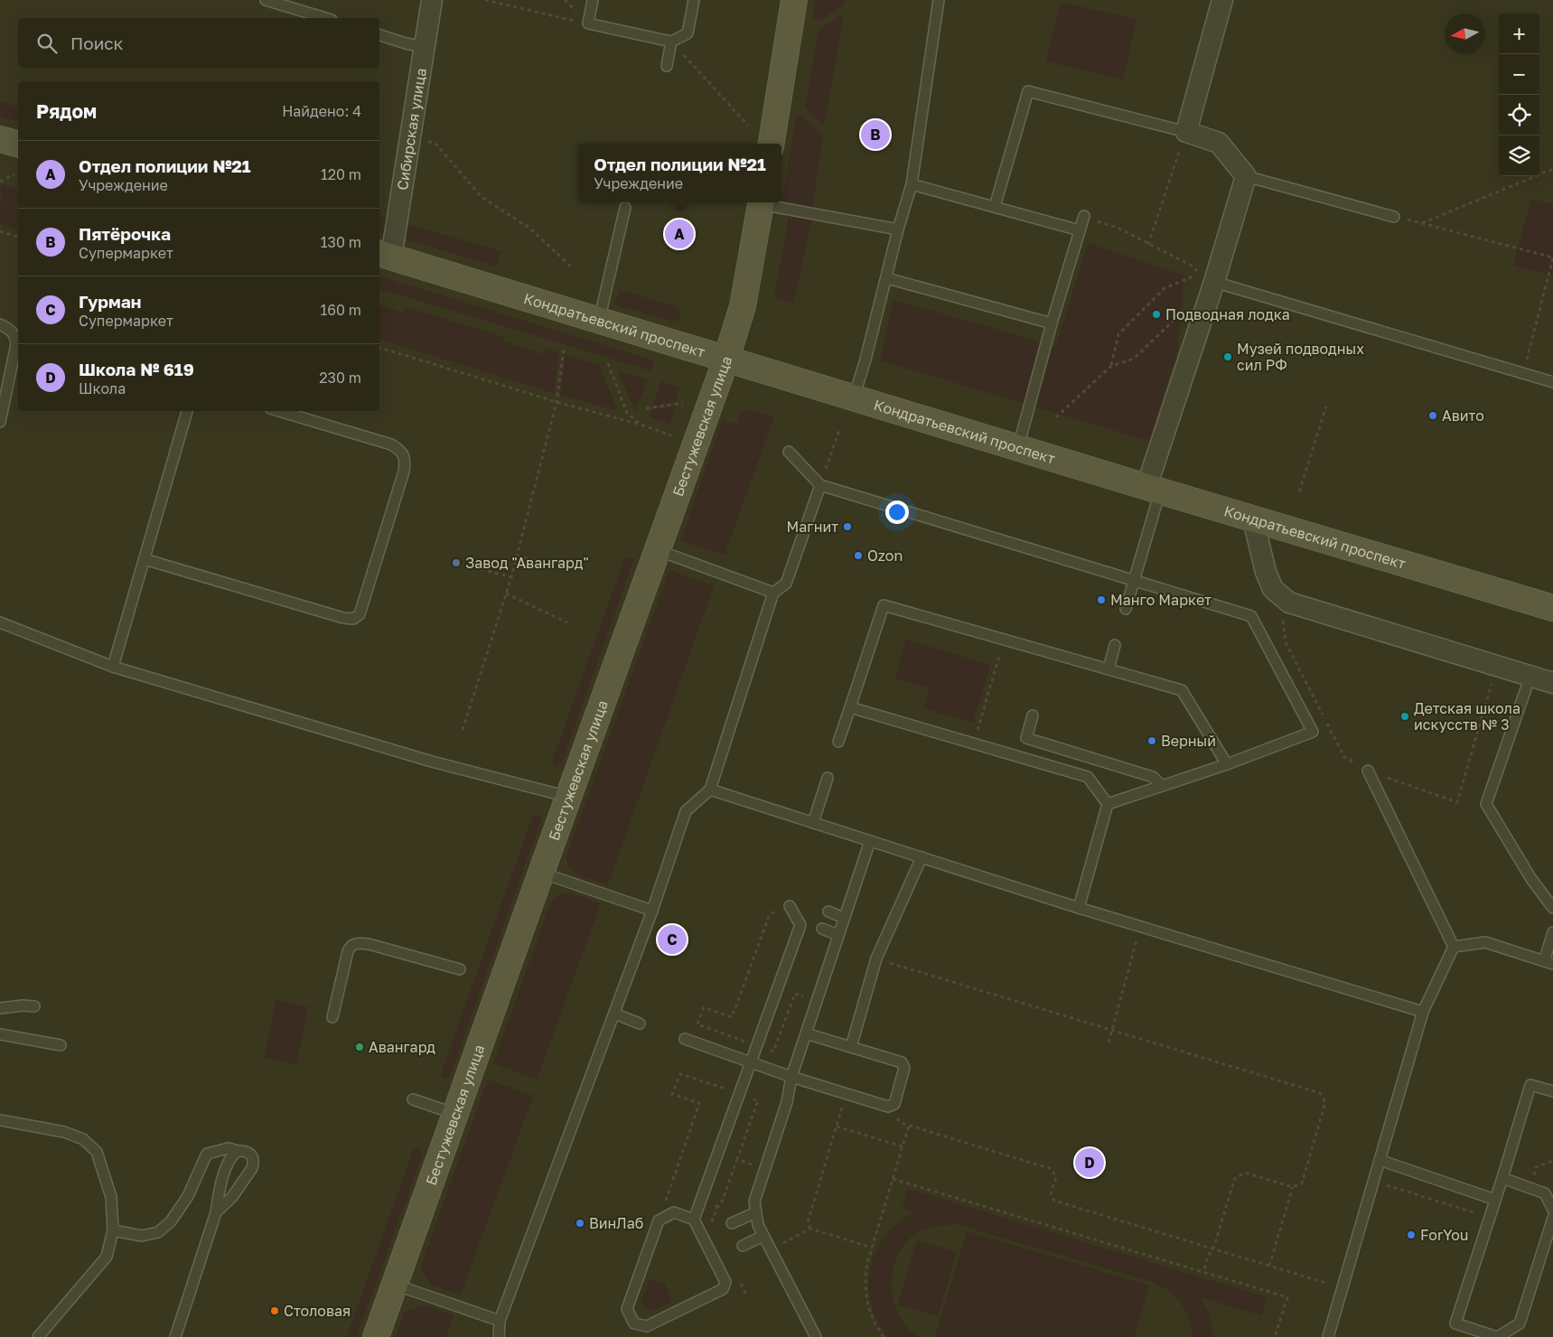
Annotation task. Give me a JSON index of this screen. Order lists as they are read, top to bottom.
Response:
{
  "streets": {
    "street": ["Сибирская улица", "Кондратьевский проспект", "Бестужевская улица"]
  },
  "crossings": [
    ["Сибирская улица", "Кондратьевский проспект"],
    ["Кондратьевский проспект", "Бестужевская улица"]
  ],
  "places": [
    "Подводная лодка",
    "Музей подводных сил РФ",
    "Авито",
    "Магнит",
    "Ozon",
    "Завод \"Авангард\"",
    "Манго Маркет",
    "Детская школа искусств № 3",
    "Верный",
    "Авангард",
    "ВинЛаб",
    "ForYou",
    "Столовая"
  ],
  "north": "left",
  "page": {
    "map_buttons": ["+", "−"],
    "search": "Поиск",
    "heading": ["Рядом", "Найдено: 4"],
    "pins": [
      "B",
      "A",
      "C",
      "D"
    ],
    "list": [
      {
        "mark": "A",
        "name": "Отдел полиции №21",
        "note": "Учреждение",
        "value": "120 m"
      },
      {
        "mark": "B",
        "name": "Пятёрочка",
        "note": "Супермаркет",
        "value": "130 m"
      },
      {
        "mark": "C",
        "name": "Гурман",
        "note": "Супермаркет",
        "value": "160 m"
      },
      {
        "mark": "D",
        "name": "Школа № 619",
        "note": "Школа",
        "value": "230 m"
      }
    ],
    "popup": ["Отдел полиции №21", "Учреждение"]
  }
}
